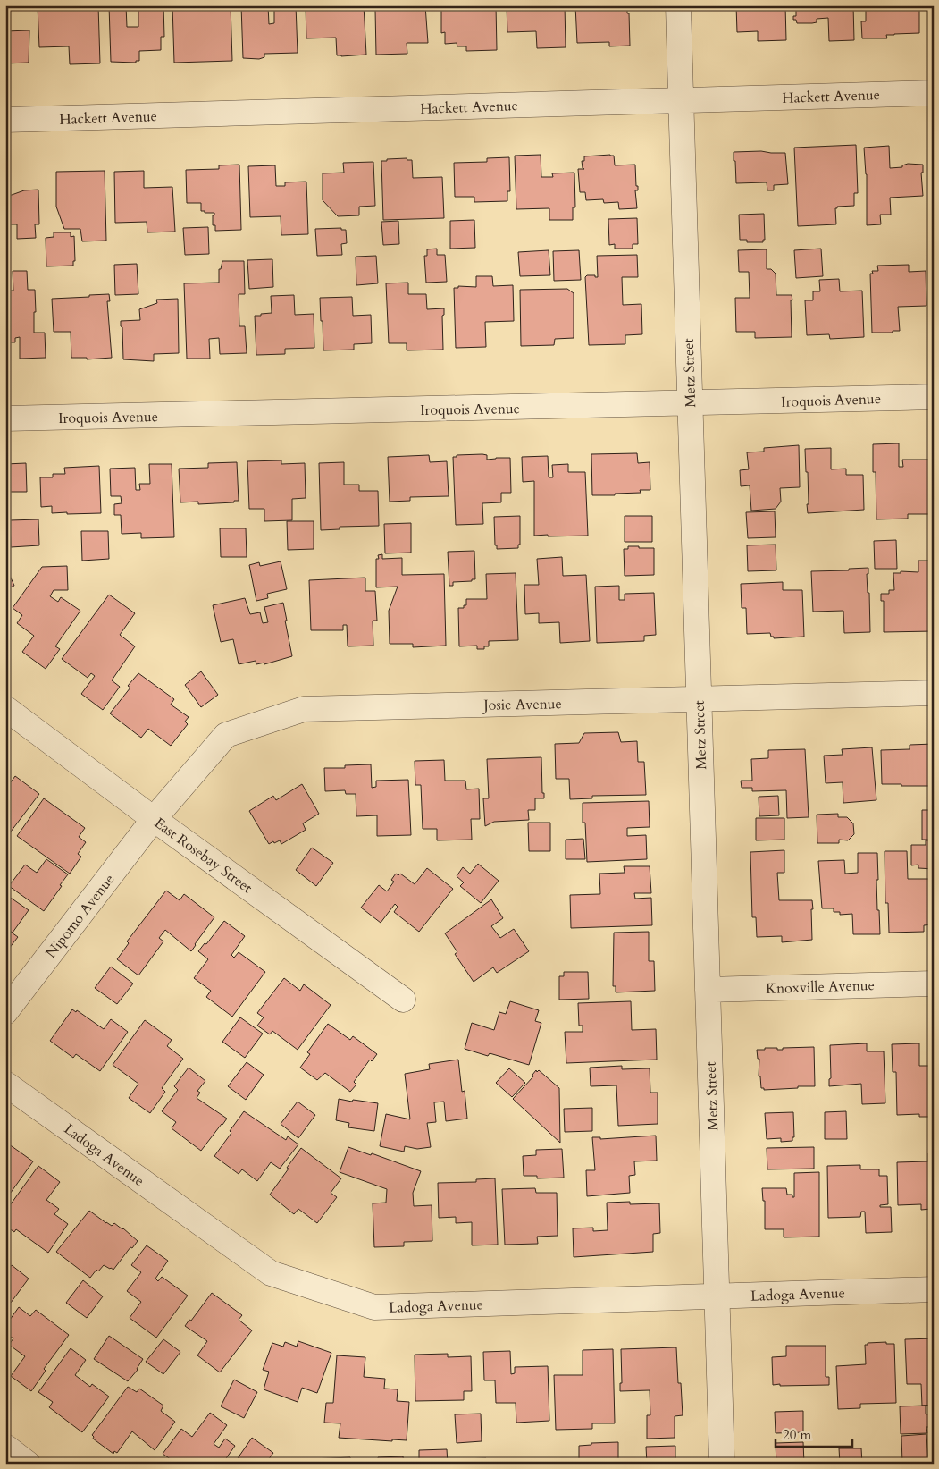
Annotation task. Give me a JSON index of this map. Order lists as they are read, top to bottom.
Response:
{
  "streets": {
    "street": [
      "Hackett Avenue",
      "Metz Street",
      "Iroquois Avenue",
      "Josie Avenue",
      "East Rosebay Street",
      "Nipomo Avenue",
      "Knoxville Avenue",
      "Ladoga Avenue"
    ]
  },
  "crossings": [
    ["Hackett Avenue", "Metz Street"],
    ["Metz Street", "Iroquois Avenue"],
    ["Metz Street", "Josie Avenue"],
    ["Metz Street", "Knoxville Avenue"],
    ["Metz Street", "Ladoga Avenue"],
    ["Josie Avenue", "East Rosebay Street"],
    ["Josie Avenue", "Nipomo Avenue"],
    ["East Rosebay Street", "Nipomo Avenue"]
  ],
  "scale_bar": "20 m"
}
